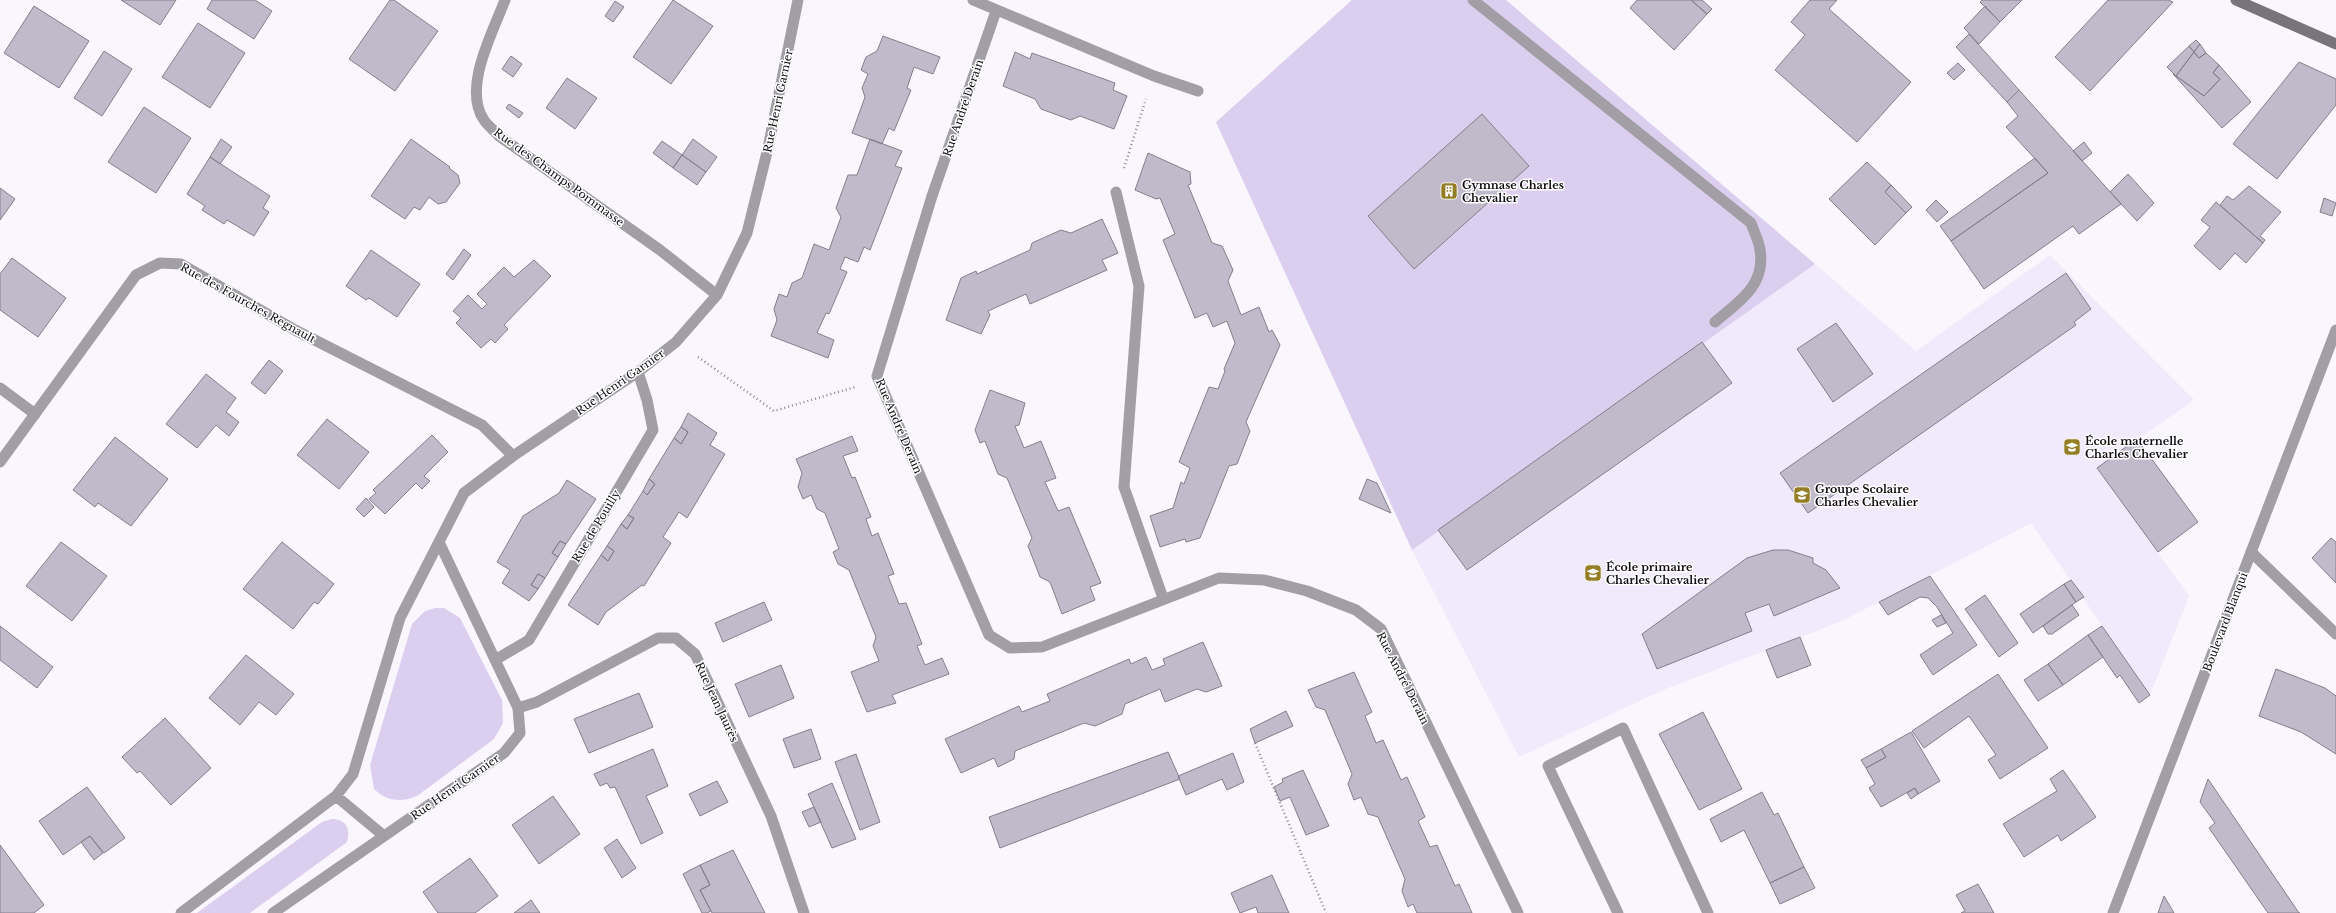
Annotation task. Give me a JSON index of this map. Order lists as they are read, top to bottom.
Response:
{
  "streets": {
    "street": [
      "Rue Henri Garnier",
      "Rue André Derain",
      "Rue des Champs Pommasse",
      "Rue des Fourches Regnault",
      "Rue de Pouilly",
      "Boulevard Blanqui",
      "Rue Jean Jaurès"
    ]
  },
  "crossings": [
    ["Rue Henri Garnier", "Rue des Champs Pommasse"],
    ["Rue Henri Garnier", "Rue des Fourches Regnault"],
    ["Rue Henri Garnier", "Rue de Pouilly"],
    ["Rue Henri Garnier", "Rue Jean Jaurès"]
  ],
  "places": {
    "building": ["Gymnase Charles Chevalier"],
    "school or university": ["École maternelle Charles Chevalier", "Groupe Scolaire Charles Chevalier", "École primaire Charles Chevalier"]
  }
}
